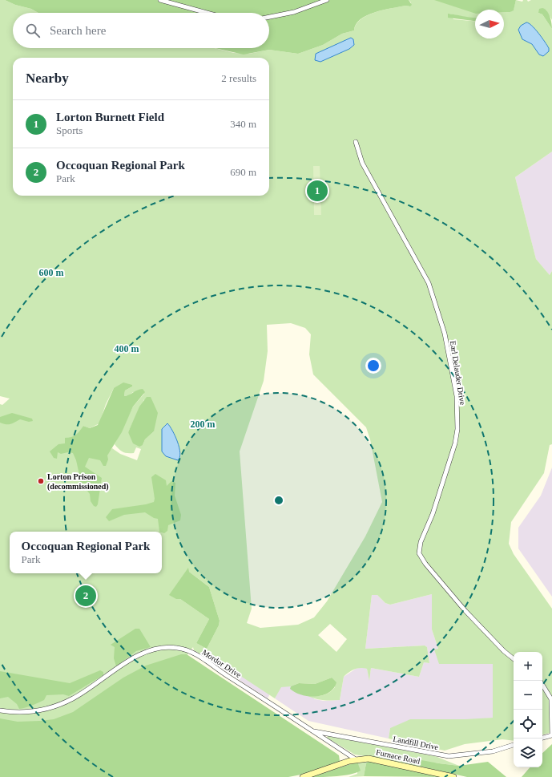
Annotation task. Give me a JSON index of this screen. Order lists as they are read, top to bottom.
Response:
{
  "streets": {
    "main road": ["Furnace Road"],
    "street": ["Earl Delauder Drive", "Mordor Drive", "Landfill Drive"]
  },
  "crossings": [
    ["Mordor Drive", "Landfill Drive"],
    ["Mordor Drive", "Furnace Road"]
  ],
  "places": ["Lorton Prison (decommissioned)"],
  "north": "right",
  "page": {
    "search": "Search here",
    "heading": ["Nearby", "2 results"],
    "list": [
      {
        "mark": "1",
        "name": "Lorton Burnett Field",
        "note": "Sports",
        "value": "340 m"
      },
      {
        "mark": "2",
        "name": "Occoquan Regional Park",
        "note": "Park",
        "value": "690 m"
      }
    ],
    "pins": ["1", "2"],
    "popup": ["Occoquan Regional Park", "Park"],
    "map_buttons": ["+", "−"]
  },
  "rings": ["600 m", "400 m", "200 m"]
}
